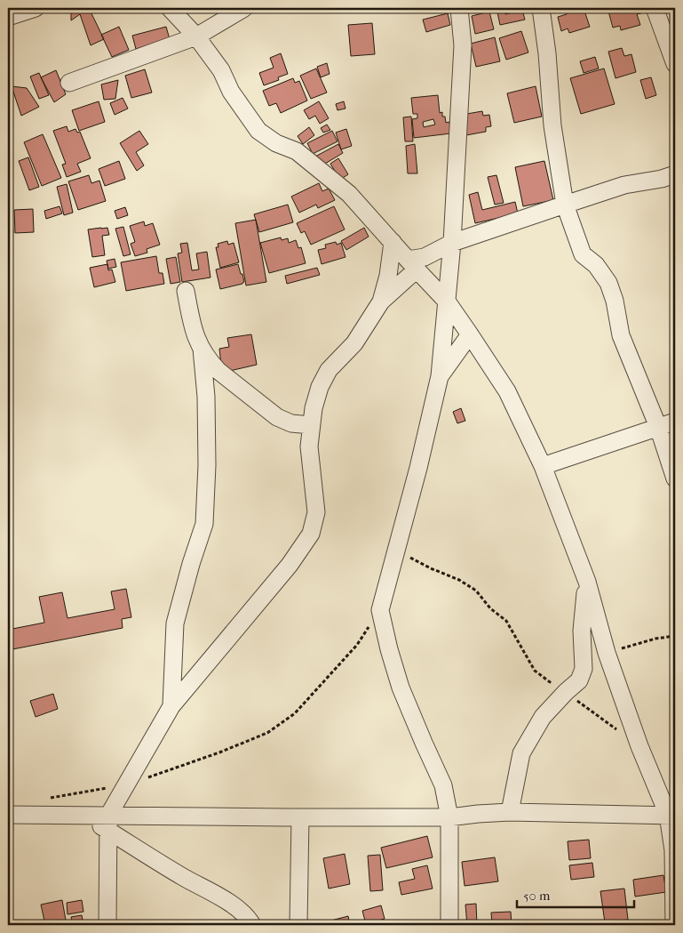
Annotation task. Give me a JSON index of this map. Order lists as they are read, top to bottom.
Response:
{
  "scale_bar": "50 m"
}
